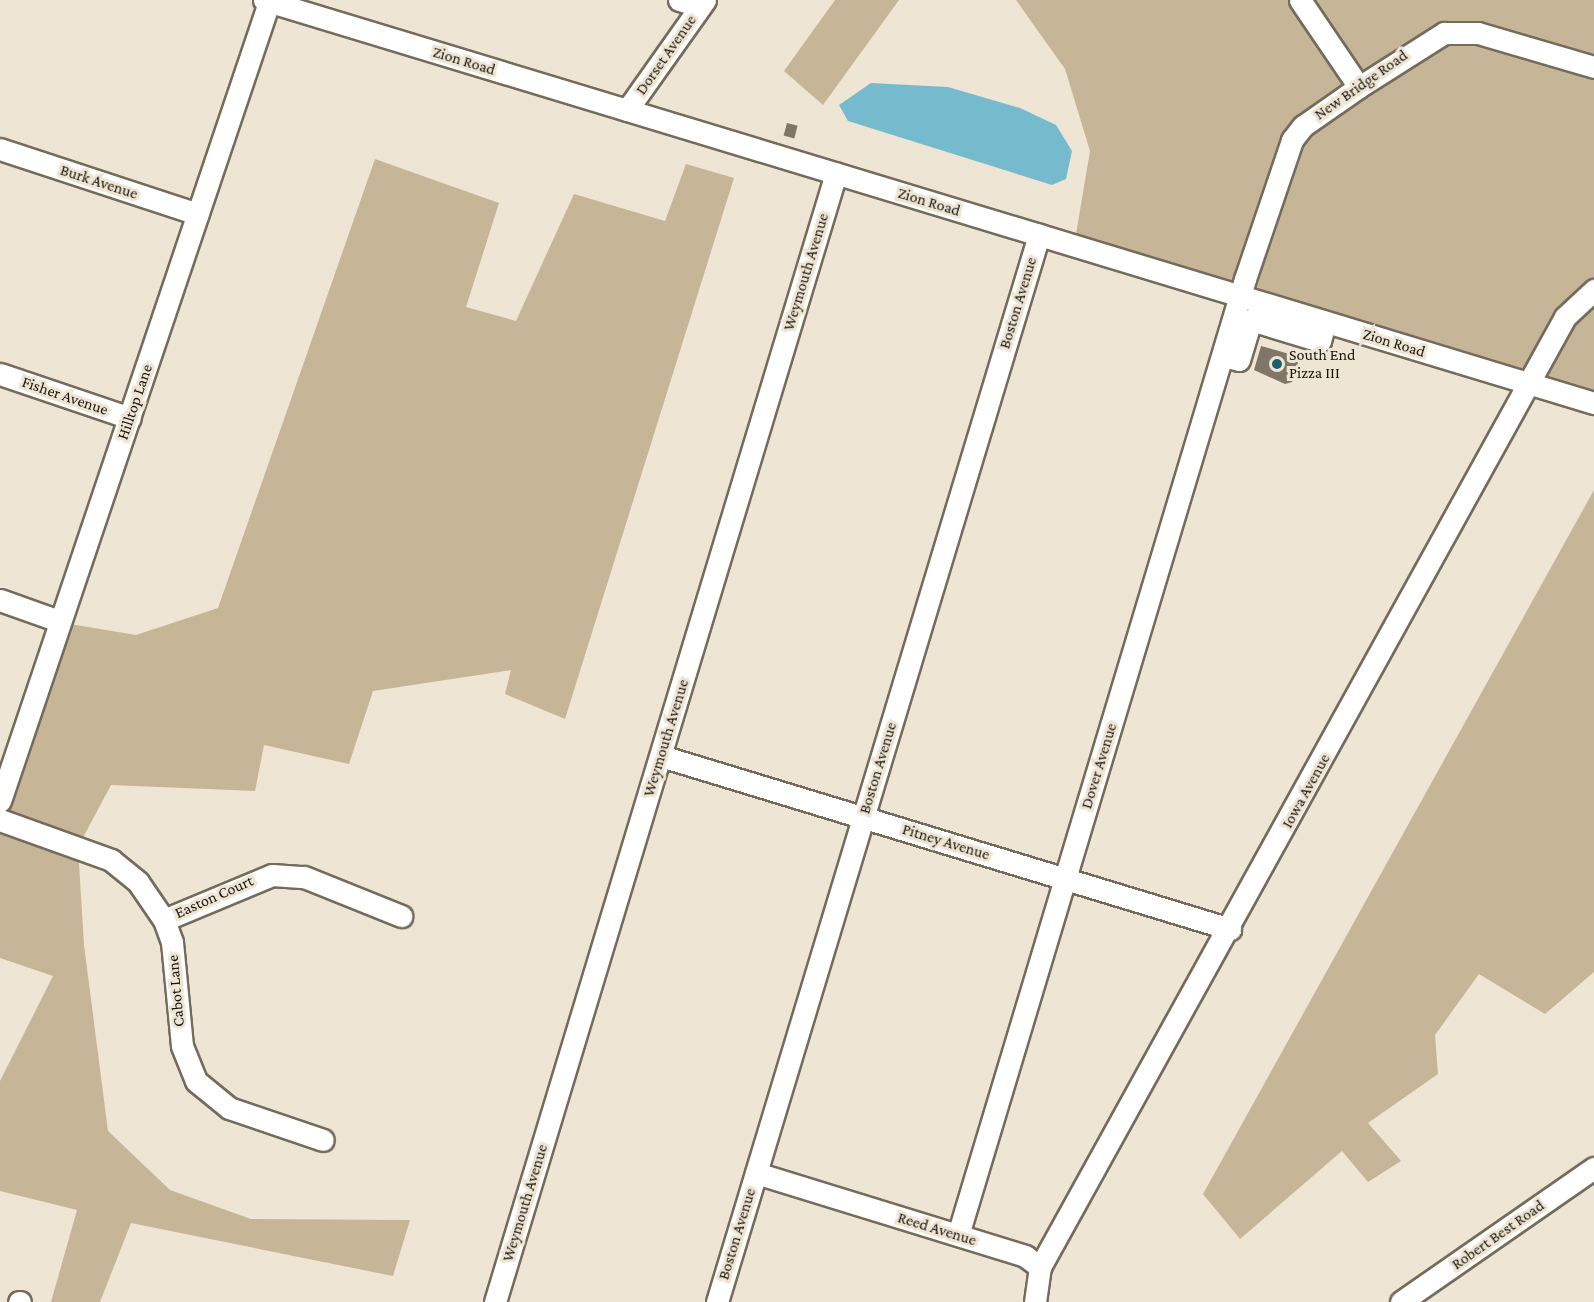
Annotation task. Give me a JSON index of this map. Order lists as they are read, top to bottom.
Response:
{
  "streets": {
    "street": [
      "Dorset Avenue",
      "Zion Road",
      "New Bridge Road",
      "Burk Avenue",
      "Weymouth Avenue",
      "Boston Avenue",
      "Fisher Avenue",
      "Hilltop Lane",
      "Dover Avenue",
      "Iowa Avenue",
      "Pitney Avenue",
      "Easton Court",
      "Cabot Lane",
      "Reed Avenue",
      "Robert Best Road"
    ]
  },
  "crossings": [
    ["Dorset Avenue", "Zion Road"],
    ["Zion Road", "New Bridge Road"],
    ["Zion Road", "Weymouth Avenue"],
    ["Zion Road", "Boston Avenue"],
    ["Zion Road", "Hilltop Lane"],
    ["Zion Road", "Dover Avenue"],
    ["Zion Road", "Iowa Avenue"],
    ["New Bridge Road", "Dover Avenue"],
    ["Burk Avenue", "Hilltop Lane"],
    ["Weymouth Avenue", "Pitney Avenue"],
    ["Boston Avenue", "Pitney Avenue"],
    ["Boston Avenue", "Reed Avenue"],
    ["Fisher Avenue", "Hilltop Lane"],
    ["Dover Avenue", "Pitney Avenue"],
    ["Dover Avenue", "Reed Avenue"],
    ["Iowa Avenue", "Pitney Avenue"],
    ["Iowa Avenue", "Reed Avenue"],
    ["Easton Court", "Cabot Lane"]
  ],
  "places": ["South End Pizza III"]
}
